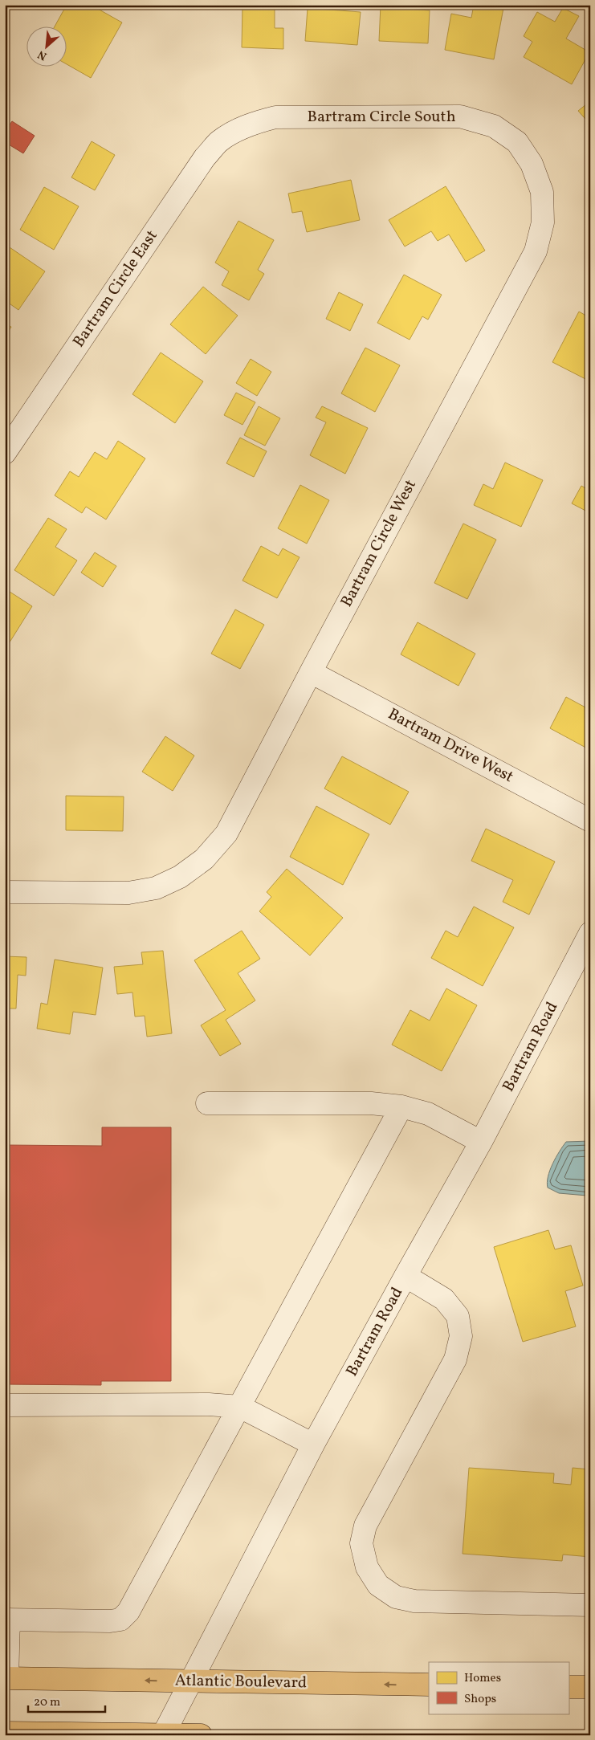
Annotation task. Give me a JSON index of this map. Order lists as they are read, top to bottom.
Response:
{
  "streets": {
    "main road": ["Atlantic Boulevard"],
    "street": [
      "Bartram Circle South",
      "Bartram Circle East",
      "Bartram Circle West",
      "Bartram Drive West",
      "Bartram Road"
    ]
  },
  "crossings": [
    ["Bartram Circle South", "Bartram Circle East"],
    ["Bartram Circle South", "Bartram Circle West"],
    ["Bartram Circle West", "Bartram Drive West"],
    ["Bartram Road", "Atlantic Boulevard"]
  ],
  "legend": ["Homes", "Shops"],
  "scale_bar": "20 m",
  "north": "bottom left"
}
